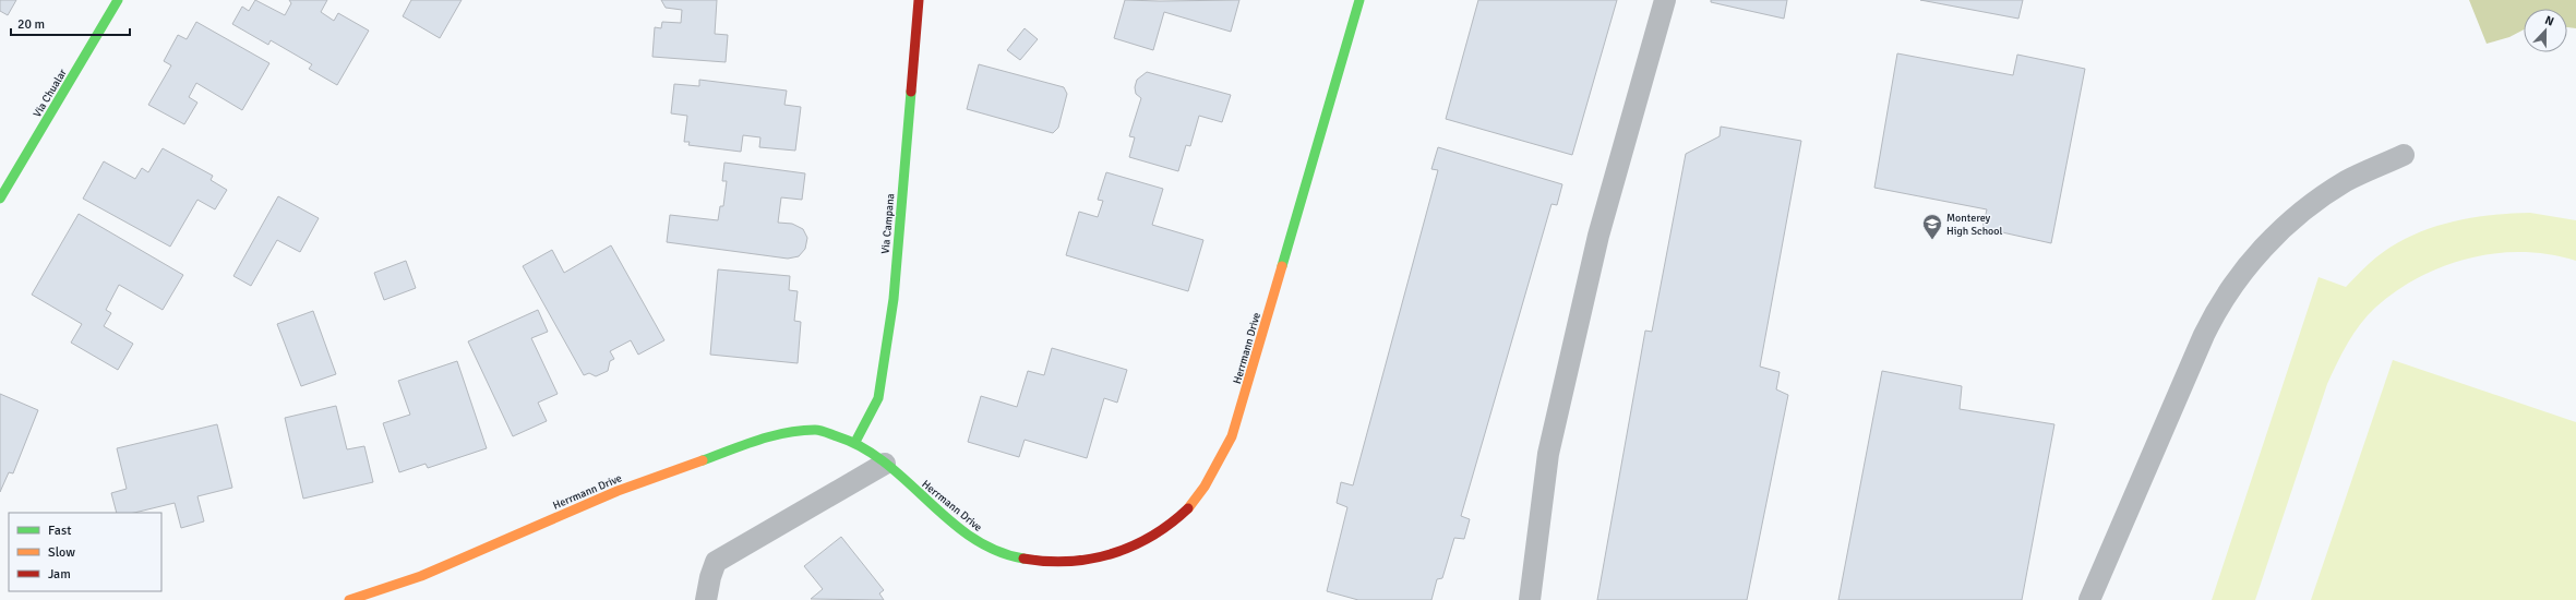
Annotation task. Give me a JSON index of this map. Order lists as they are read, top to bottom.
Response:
{
  "streets": {
    "street": ["Via Chualar", "Via Campana", "Herrmann Drive"]
  },
  "crossings": [
    ["Via Campana", "Herrmann Drive"]
  ],
  "places": {
    "school or university": ["Monterey High School"]
  },
  "legend": ["Fast", "Slow", "Jam"],
  "scale_bar": "20 m",
  "north": "top"
}
